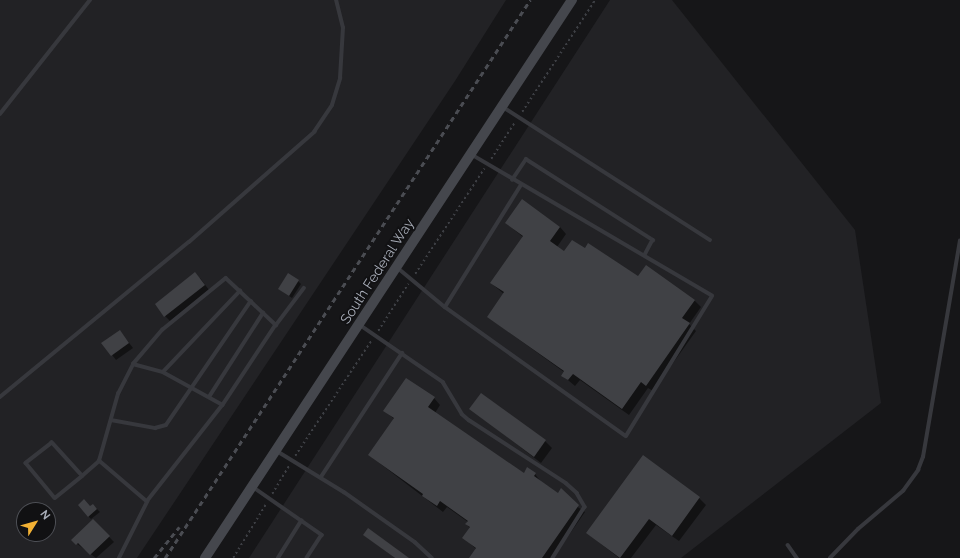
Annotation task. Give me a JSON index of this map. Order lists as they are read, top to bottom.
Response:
{
  "streets": {
    "main road": ["South Federal Way"]
  },
  "north": "top right"
}
